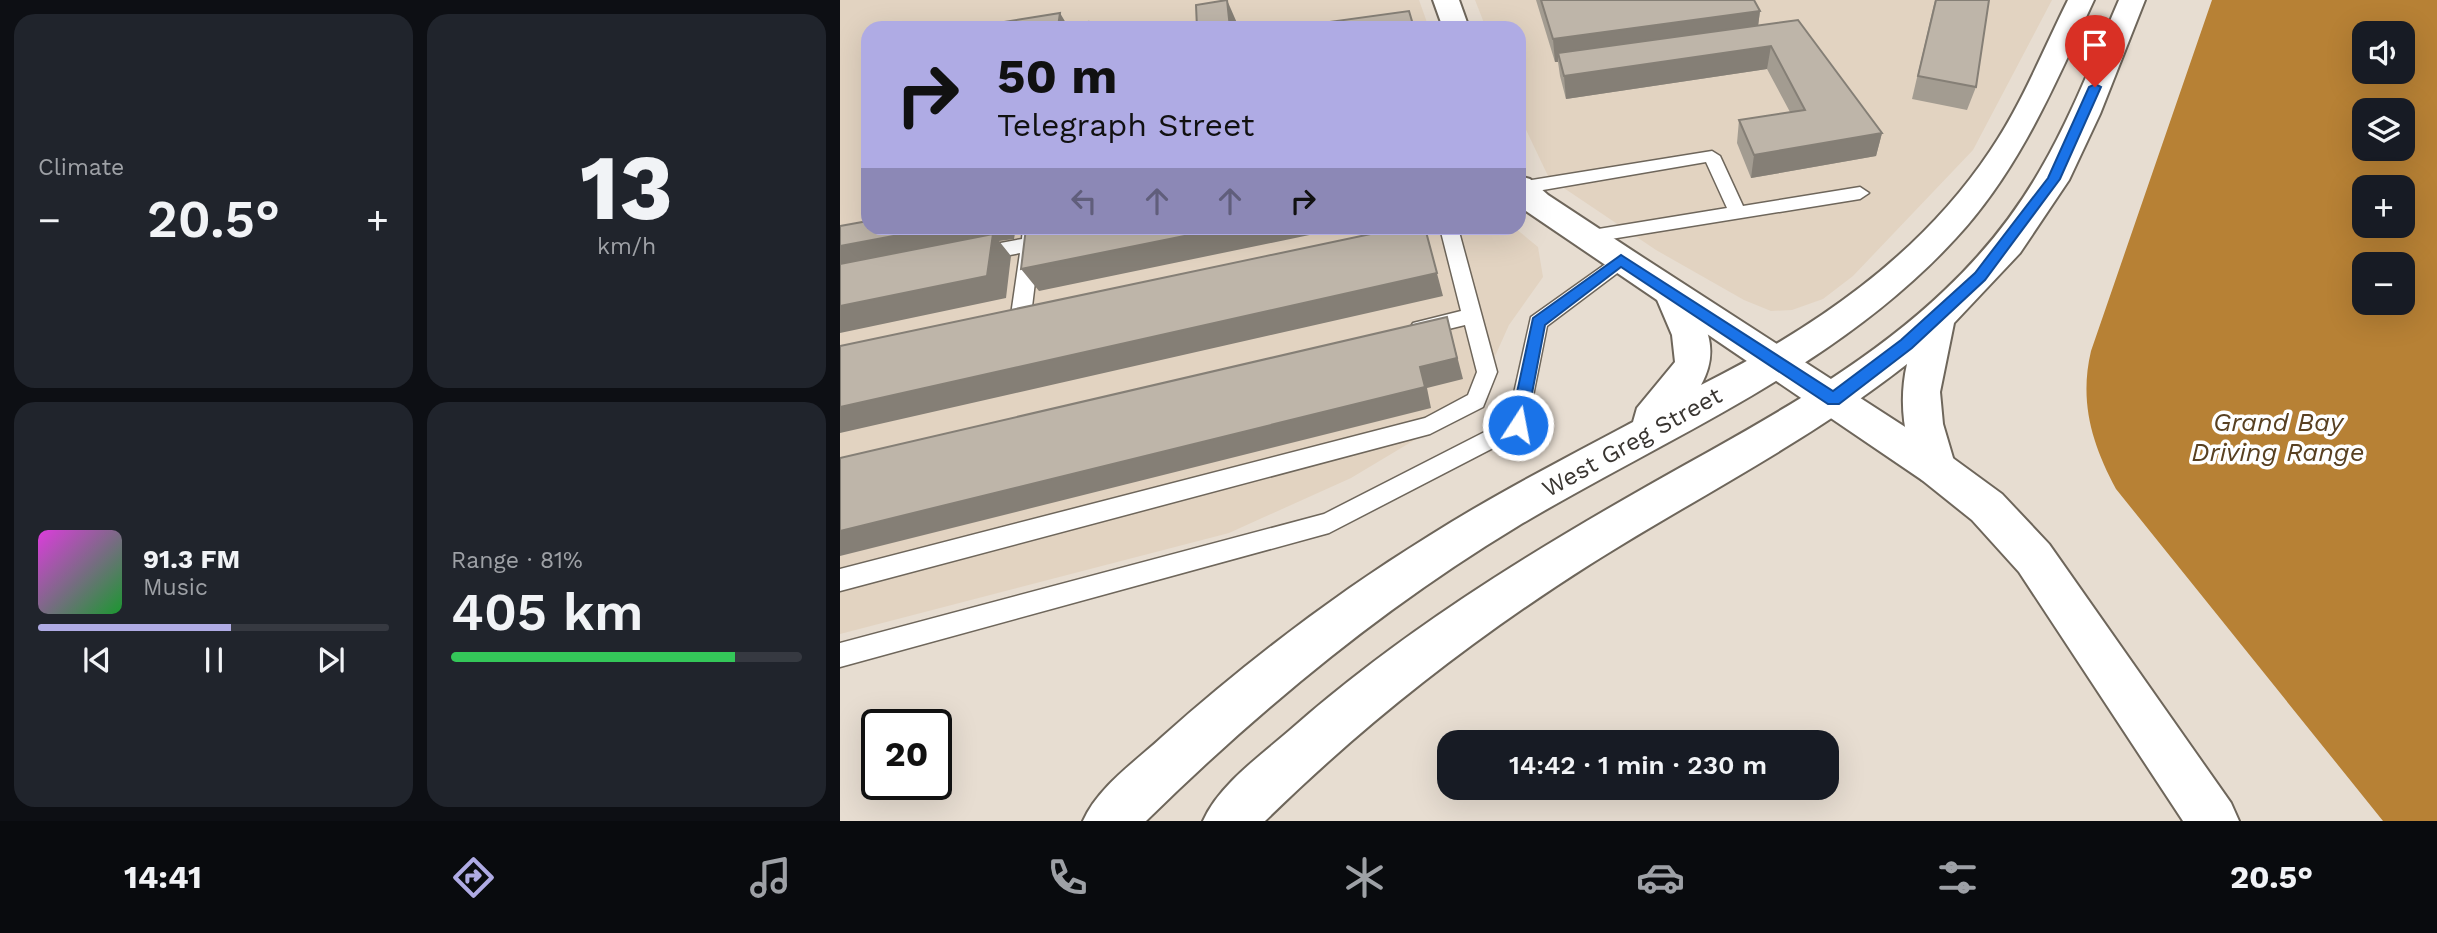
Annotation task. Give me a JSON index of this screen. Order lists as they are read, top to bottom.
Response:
{
  "streets": {
    "main road": ["West Greg Street"]
  },
  "water": ["Grand Bay Driving Range"],
  "page": {
    "tile": [
      "Climate",
      ["13", "km/h"],
      ["Range · 81%", "405 km"]
    ],
    "map_buttons": ["+", "−"],
    "turn": ["50 m", "Telegraph Street"],
    "heat": ["−", "20.5°", "+"],
    "song": ["91.3 FM", "Music"],
    "limit": "20",
    "trip": "14:42 · 1 min · 230 m",
    "tabs": ["14:41", "20.5°"]
  }
}
